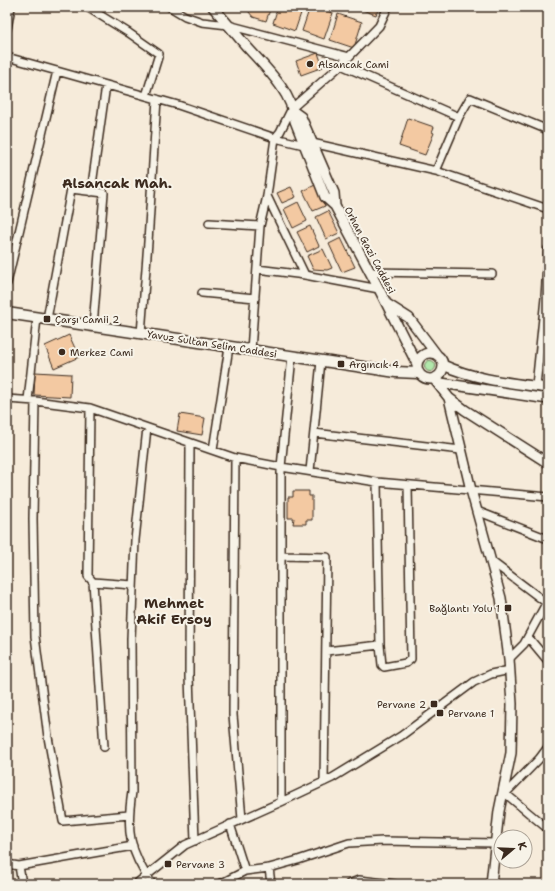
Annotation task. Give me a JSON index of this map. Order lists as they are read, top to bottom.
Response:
{
  "streets": {
    "main road": ["Yavuz Sultan Selim Caddesi"],
    "street": ["Orhan Gazi Caddesi"]
  },
  "crossings": [
    ["Orhan Gazi Caddesi", "Yavuz Sultan Selim Caddesi"]
  ],
  "districts": ["Alsancak Mah.", "Mehmet Akif Ersoy"],
  "places": {
    "other": ["Alsancak Cami", "Merkez Cami"],
    "transit": [
      "Çarşı Camii 2",
      "Argıncık 4",
      "Bağlantı Yolu 1",
      "Pervane 2",
      "Pervane 1",
      "Pervane 3"
    ]
  },
  "north": "right"
}
